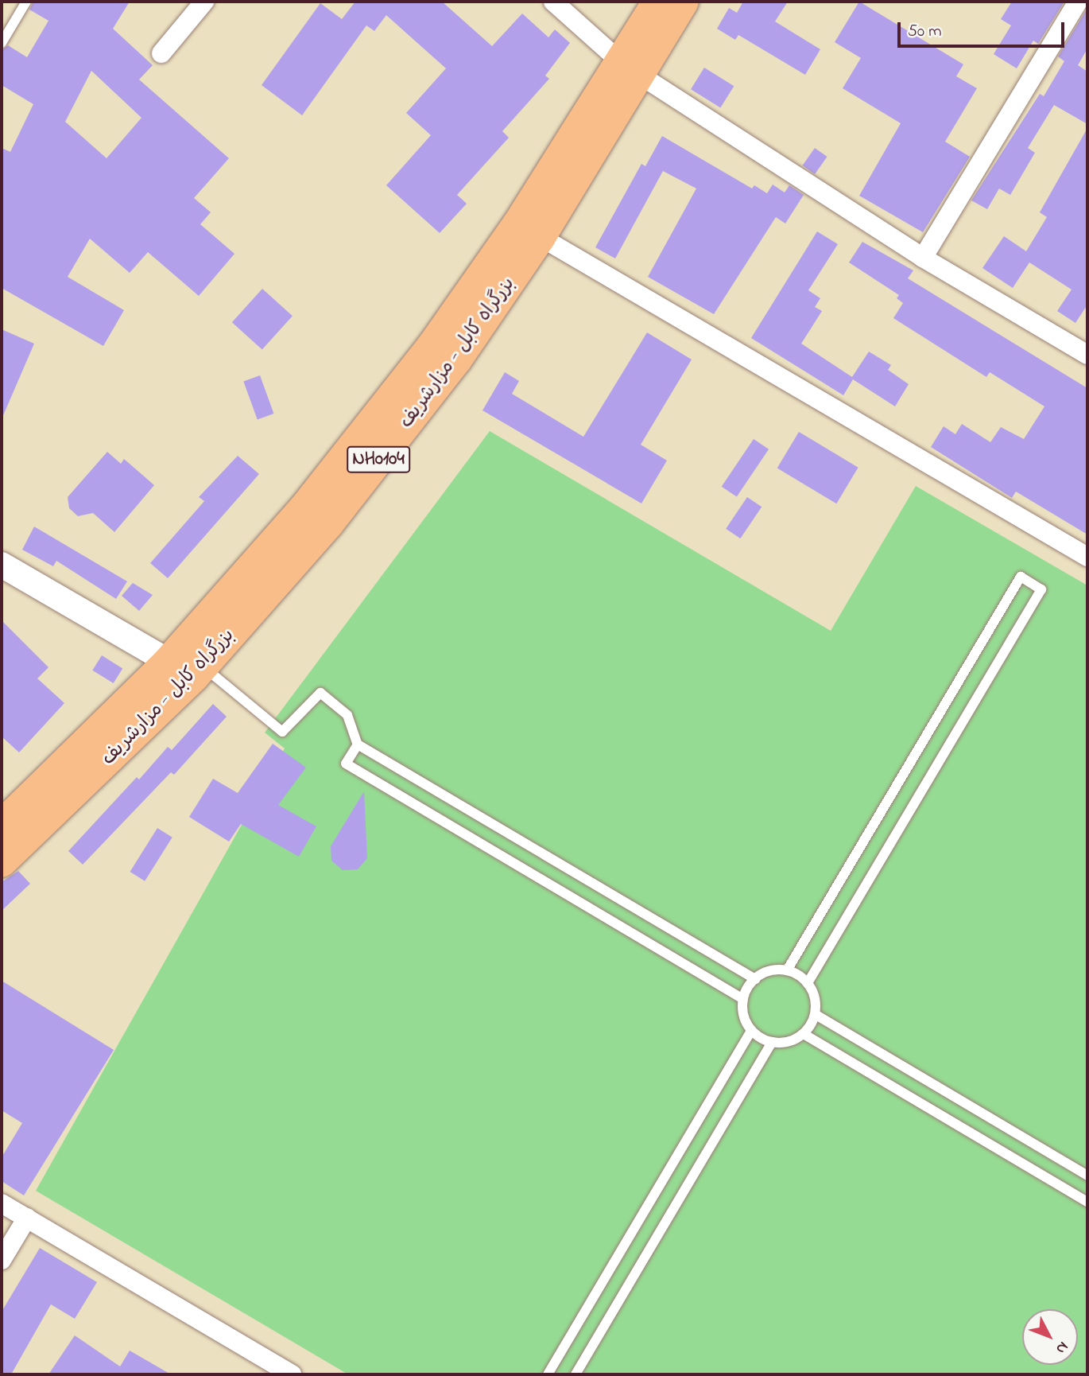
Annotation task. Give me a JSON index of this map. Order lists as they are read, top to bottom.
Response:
{
  "streets": {
    "highway": ["بزرگراه کابل - مزارشریف", "NH0104"]
  },
  "scale_bar": "50 m",
  "north": "bottom right"
}
